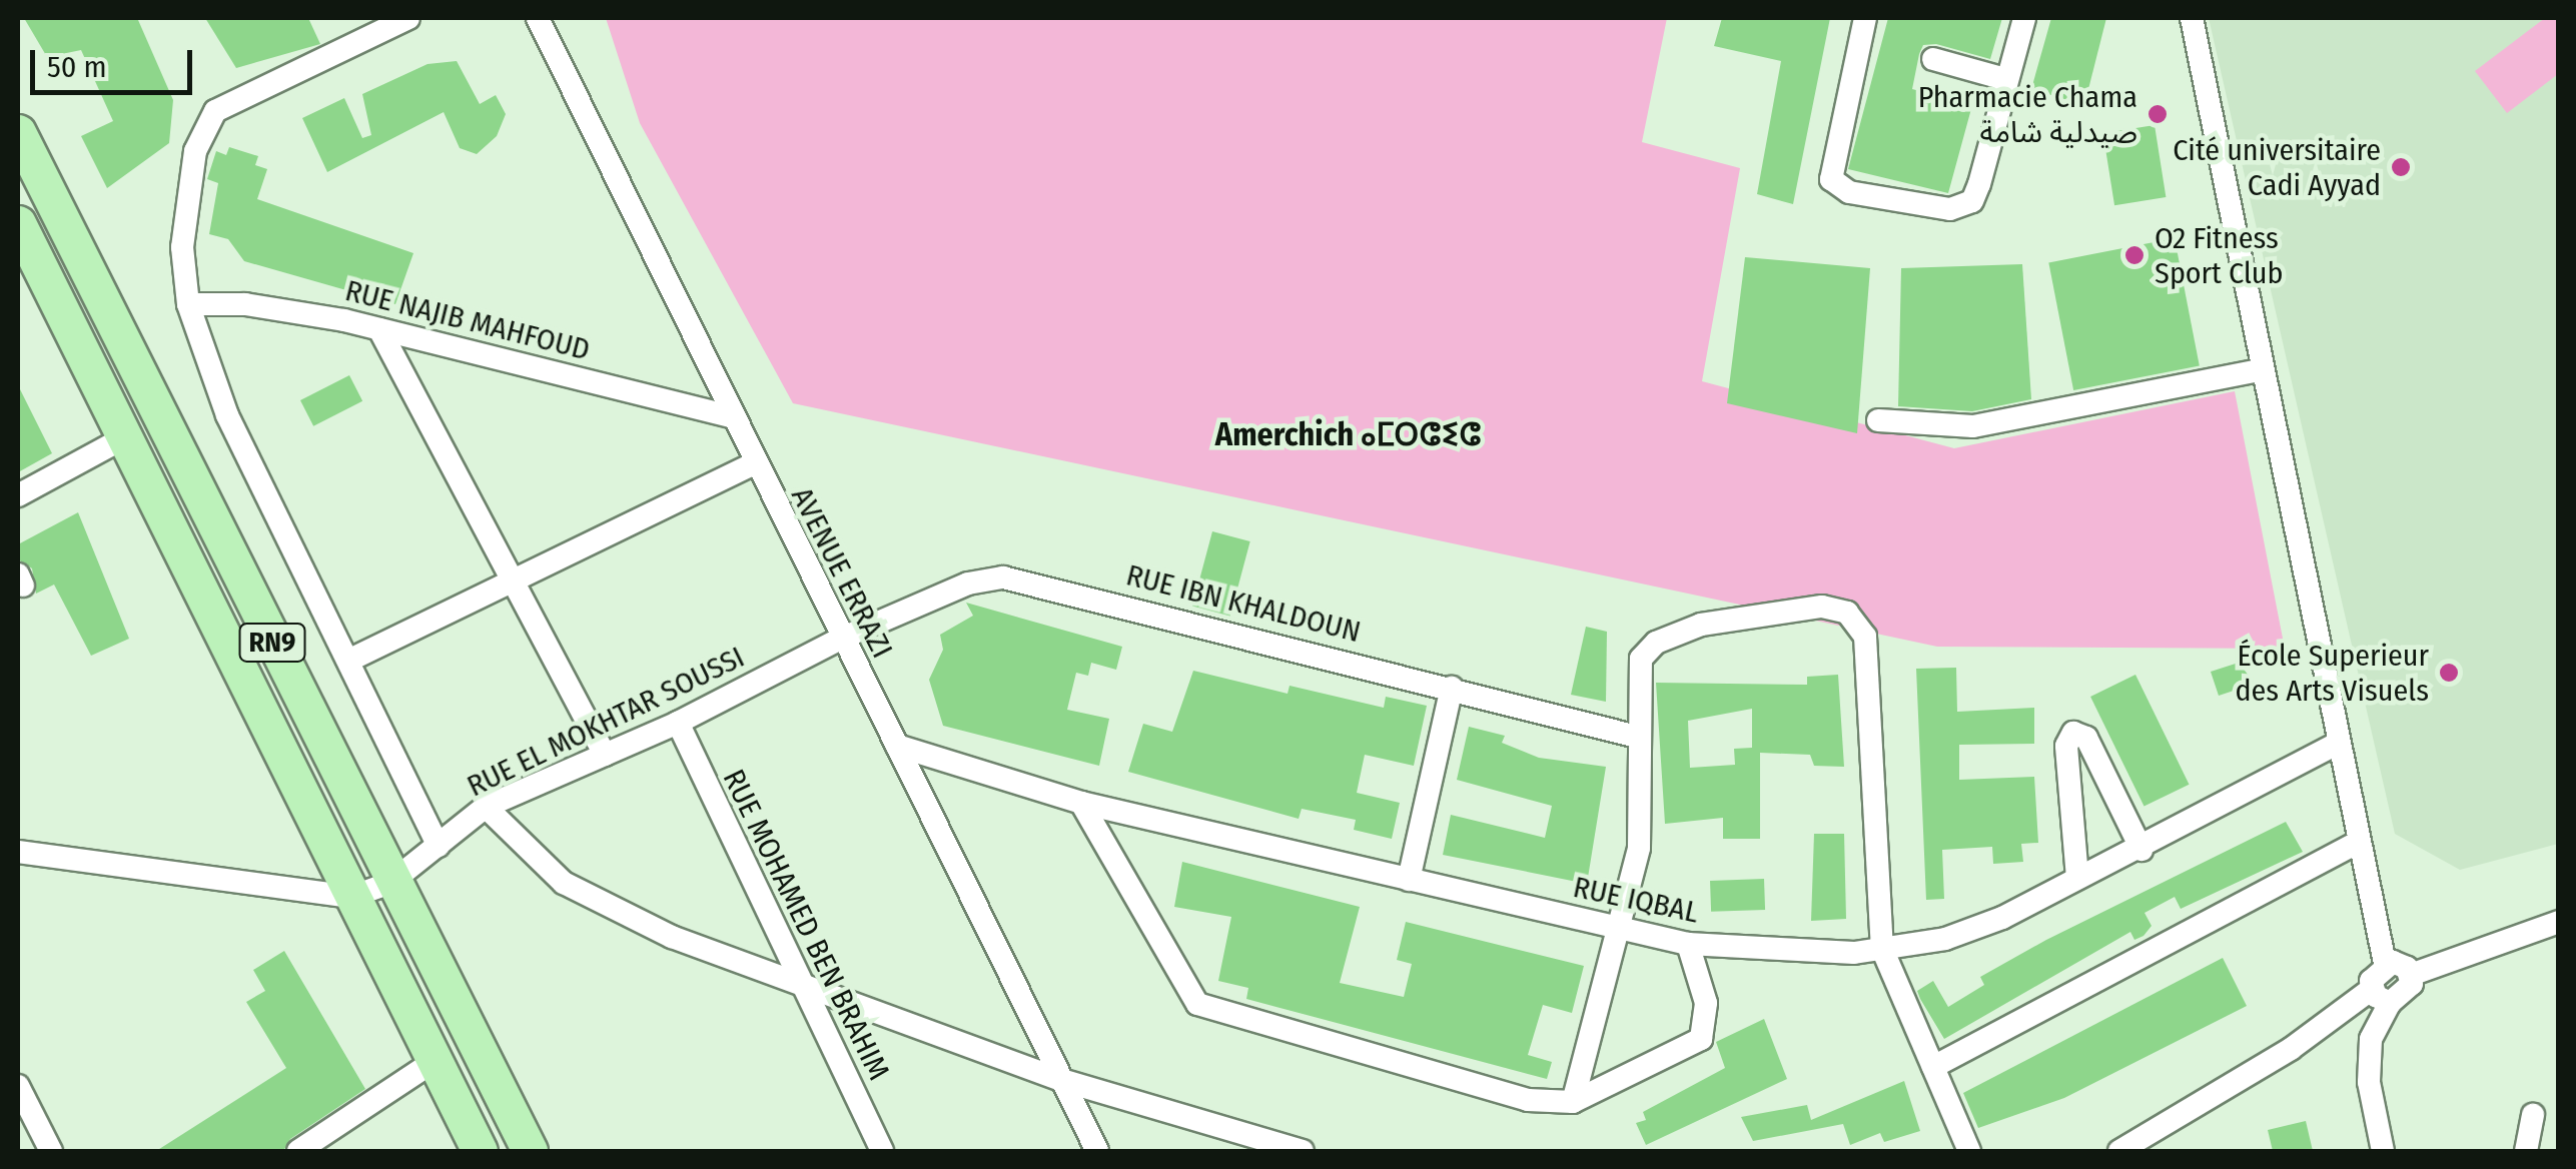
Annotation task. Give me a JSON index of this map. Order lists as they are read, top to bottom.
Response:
{
  "streets": {
    "main road": ["RN9"],
    "street": [
      "RUE NAJIB MAHFOUD",
      "AVENUE ERRAZI",
      "RUE IBN KHALDOUN",
      "RUE EL MOKHTAR SOUSSI",
      "RUE IQBAL",
      "RUE MOHAMED BEN BRAHIM"
    ]
  },
  "crossings": [
    ["RUE NAJIB MAHFOUD", "AVENUE ERRAZI"],
    ["AVENUE ERRAZI", "RUE IBN KHALDOUN"],
    ["AVENUE ERRAZI", "RUE EL MOKHTAR SOUSSI"],
    ["AVENUE ERRAZI", "RUE IQBAL"],
    ["RUE IBN KHALDOUN", "RUE EL MOKHTAR SOUSSI"],
    ["RN9", "RUE EL MOKHTAR SOUSSI"],
    ["RUE EL MOKHTAR SOUSSI", "RUE MOHAMED BEN BRAHIM"]
  ],
  "districts": ["Amerchich ⴰⵎⵔⵛⵉⵛ"],
  "places": [
    "Pharmacie Chama صيدلية شامة",
    "Cité universitaire Cadi Ayyad",
    "O2 Fitness Sport Club",
    "École Superieur des Arts Visuels"
  ],
  "scale_bar": "50 m"
}
